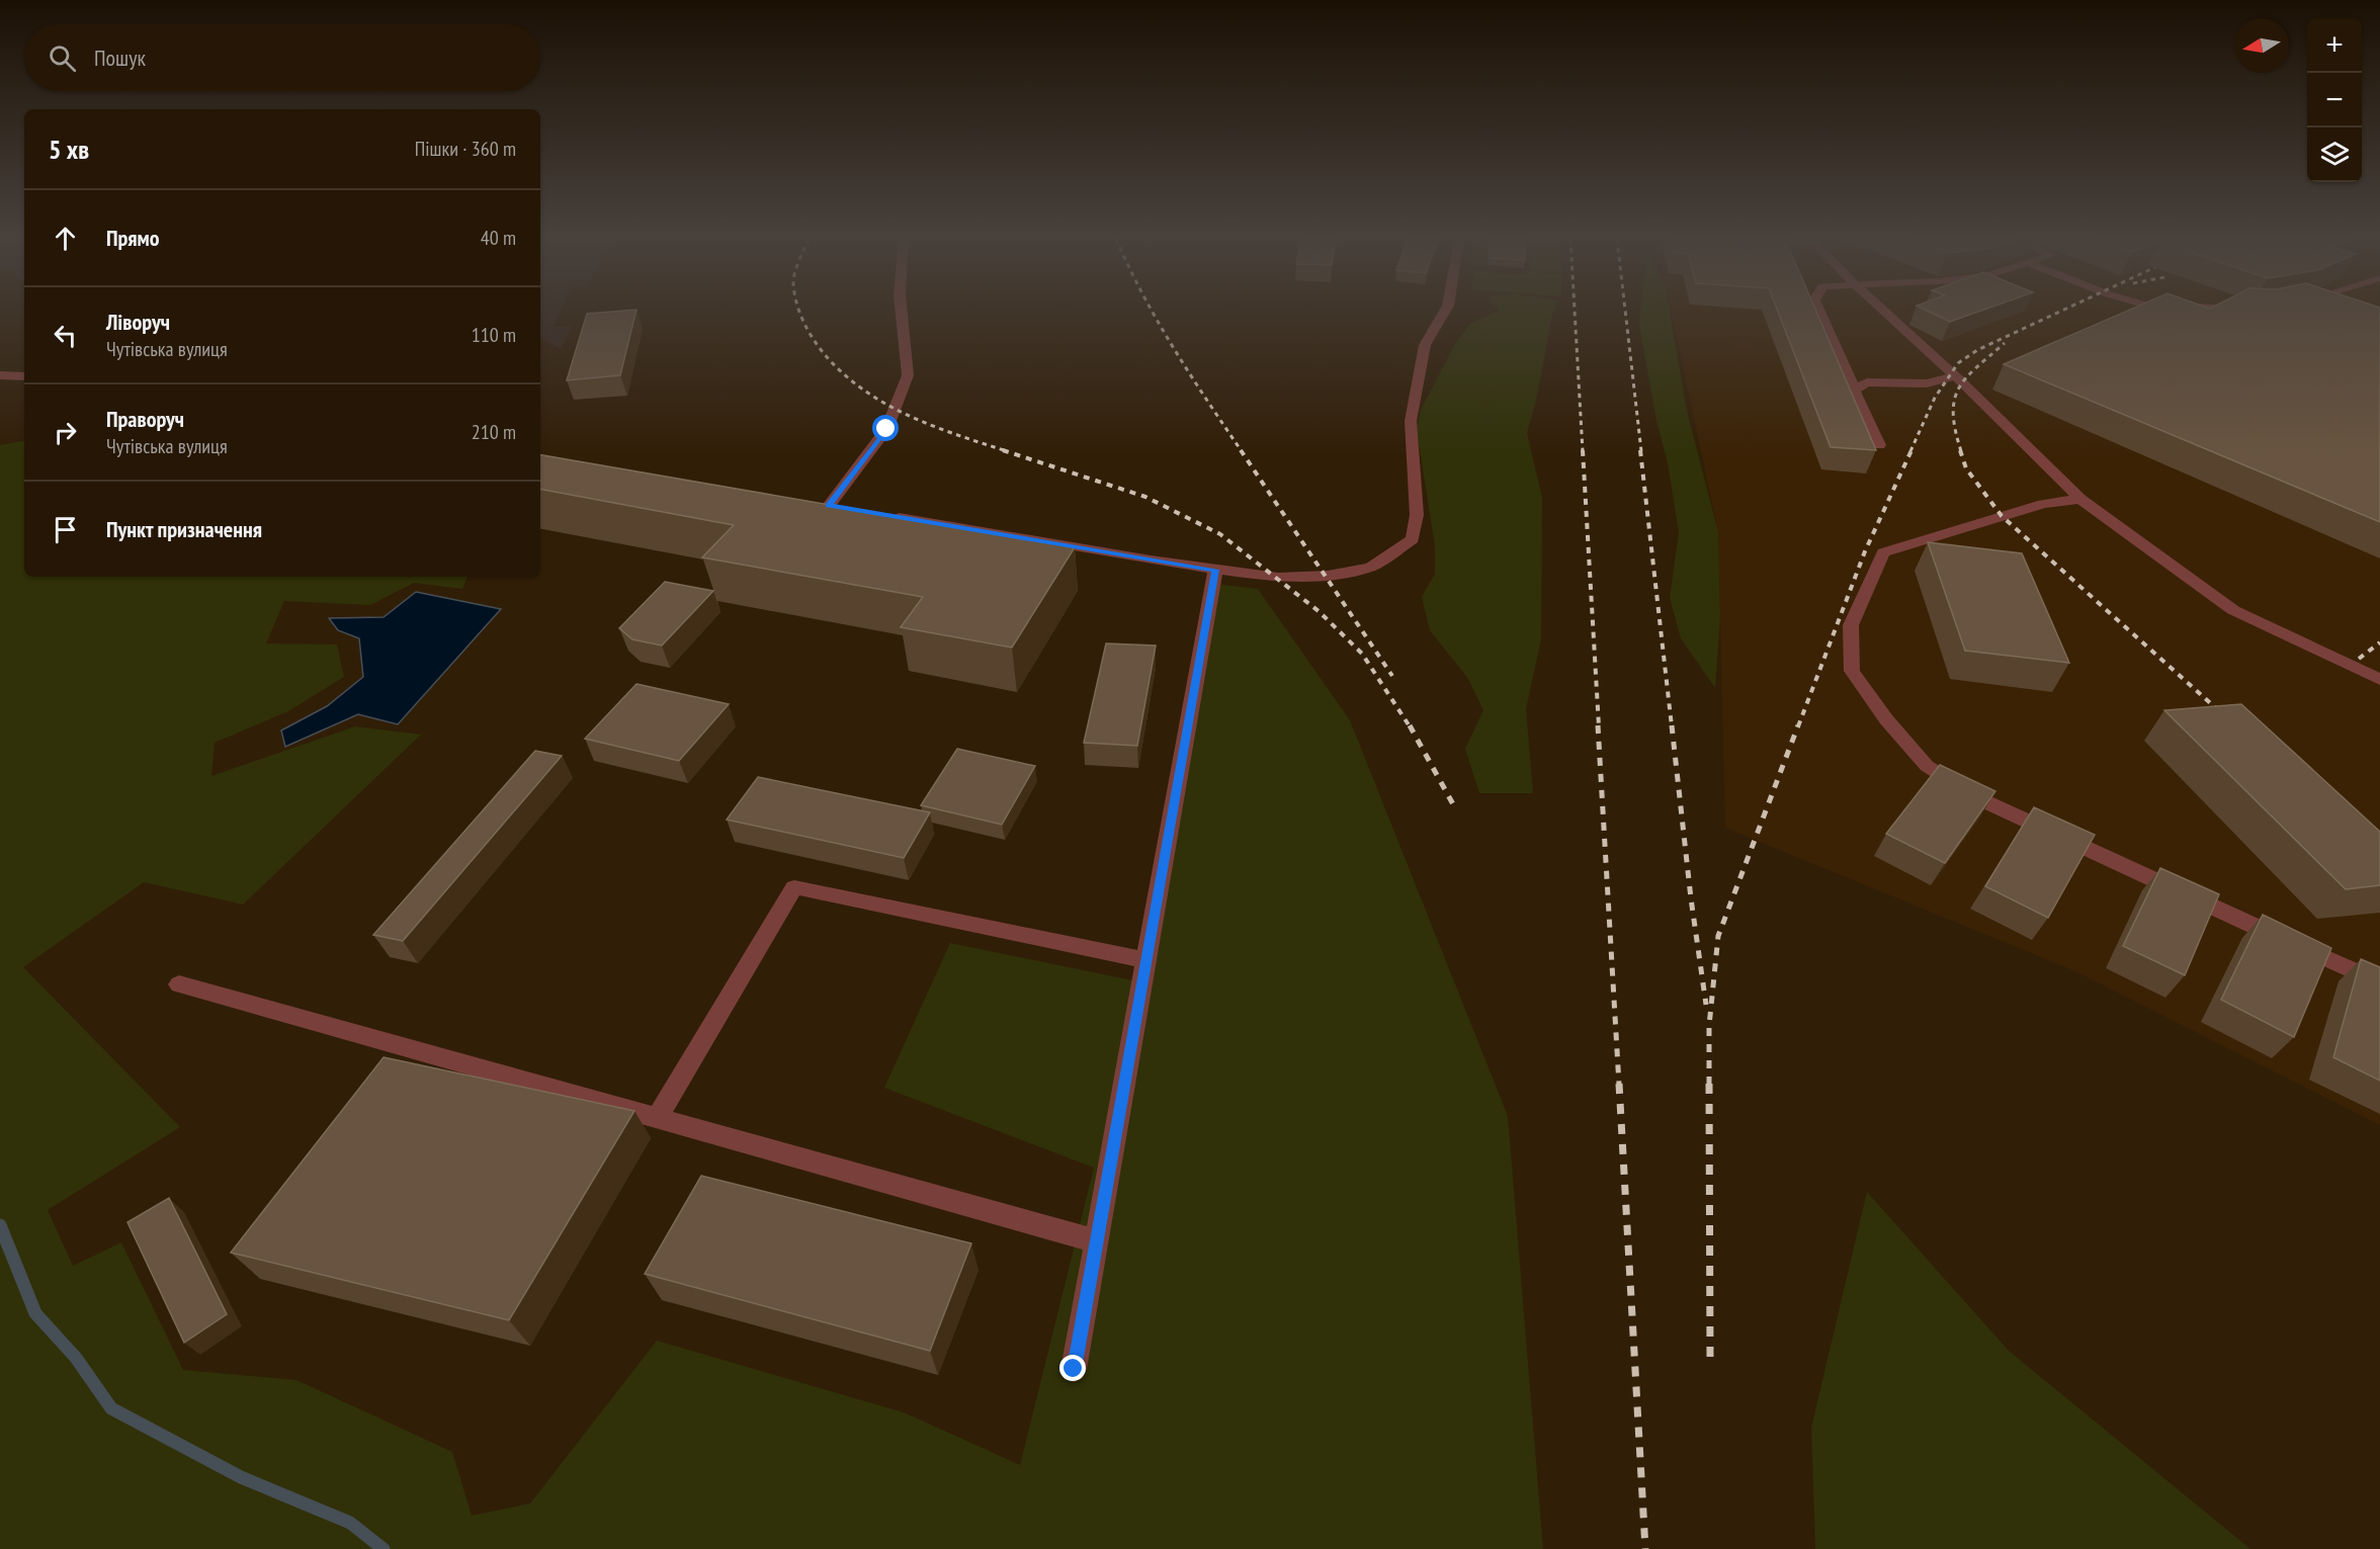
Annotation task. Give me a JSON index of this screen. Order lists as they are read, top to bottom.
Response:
{
  "north": "left",
  "page": {
    "map_buttons": ["+", "−"],
    "search": "Пошук",
    "heading": ["5 хв", "Пішки · 360 m"],
    "list": [
      ["Прямо", "40 m"],
      ["Ліворуч", "Чутівська вулиця", "110 m"],
      ["Праворуч", "Чутівська вулиця", "210 m"],
      "Пункт призначення"
    ]
  }
}
